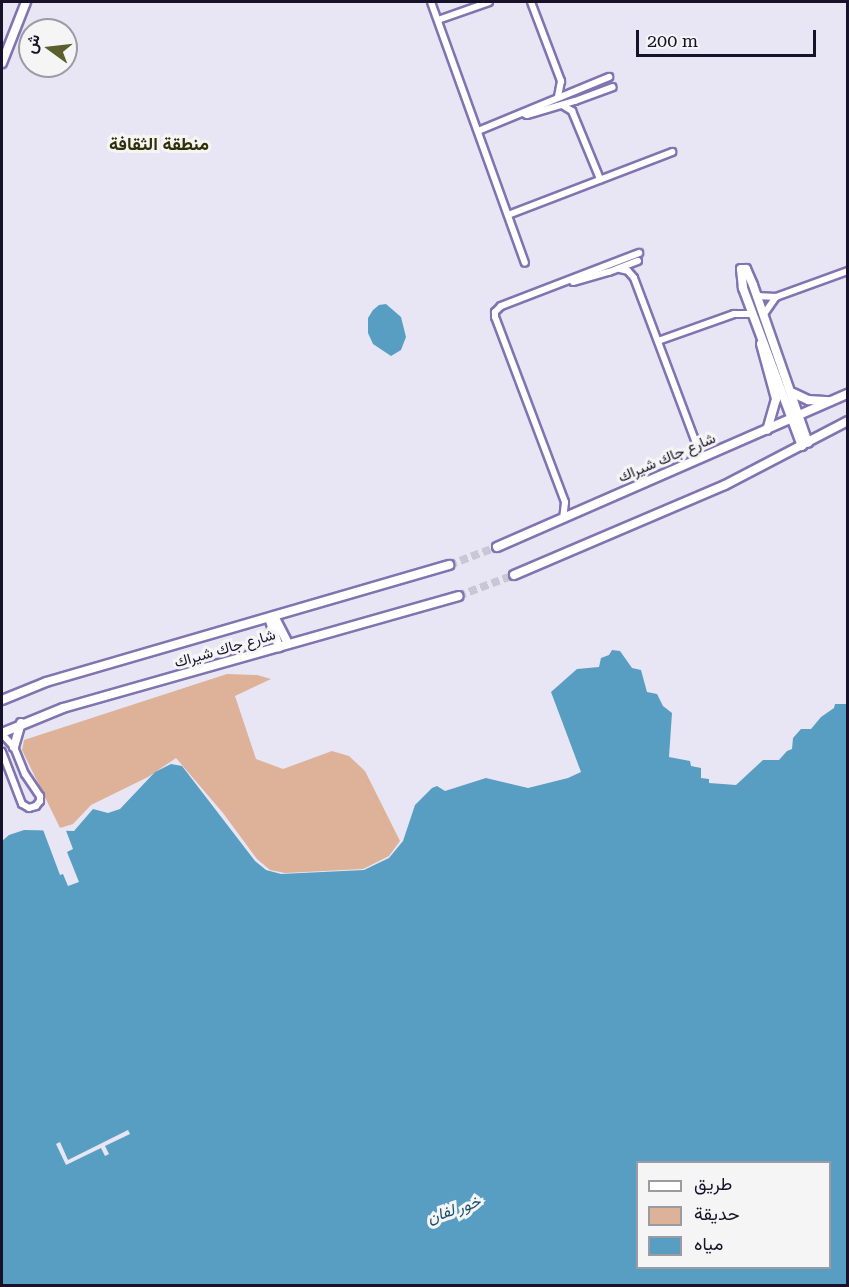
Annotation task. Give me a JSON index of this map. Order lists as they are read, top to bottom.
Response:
{
  "streets": {
    "street": ["شارع جاك شيراك"]
  },
  "districts": ["منطقة الثقافة"],
  "water": ["خور لفان"],
  "legend": ["طريق", "حديقة", "مياه"],
  "scale_bar": "200 m",
  "north": "left"
}
